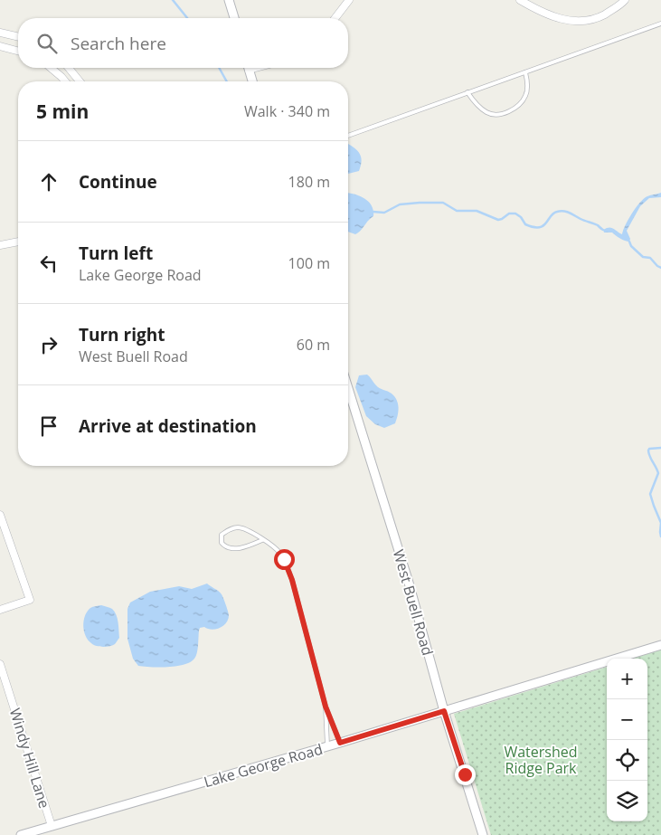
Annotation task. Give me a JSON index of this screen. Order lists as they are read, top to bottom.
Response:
{
  "streets": {
    "street": ["West Buell Road", "Windy Hill Lane", "Lake George Road"]
  },
  "crossings": [
    ["West Buell Road", "Lake George Road"],
    ["Windy Hill Lane", "Lake George Road"]
  ],
  "parks": ["Watershed Ridge Park"],
  "page": {
    "search": "Search here",
    "heading": ["5 min", "Walk · 340 m"],
    "list": [
      ["Continue", "180 m"],
      ["Turn left", "Lake George Road", "100 m"],
      ["Turn right", "West Buell Road", "60 m"],
      "Arrive at destination"
    ],
    "map_buttons": ["+", "−"]
  }
}
